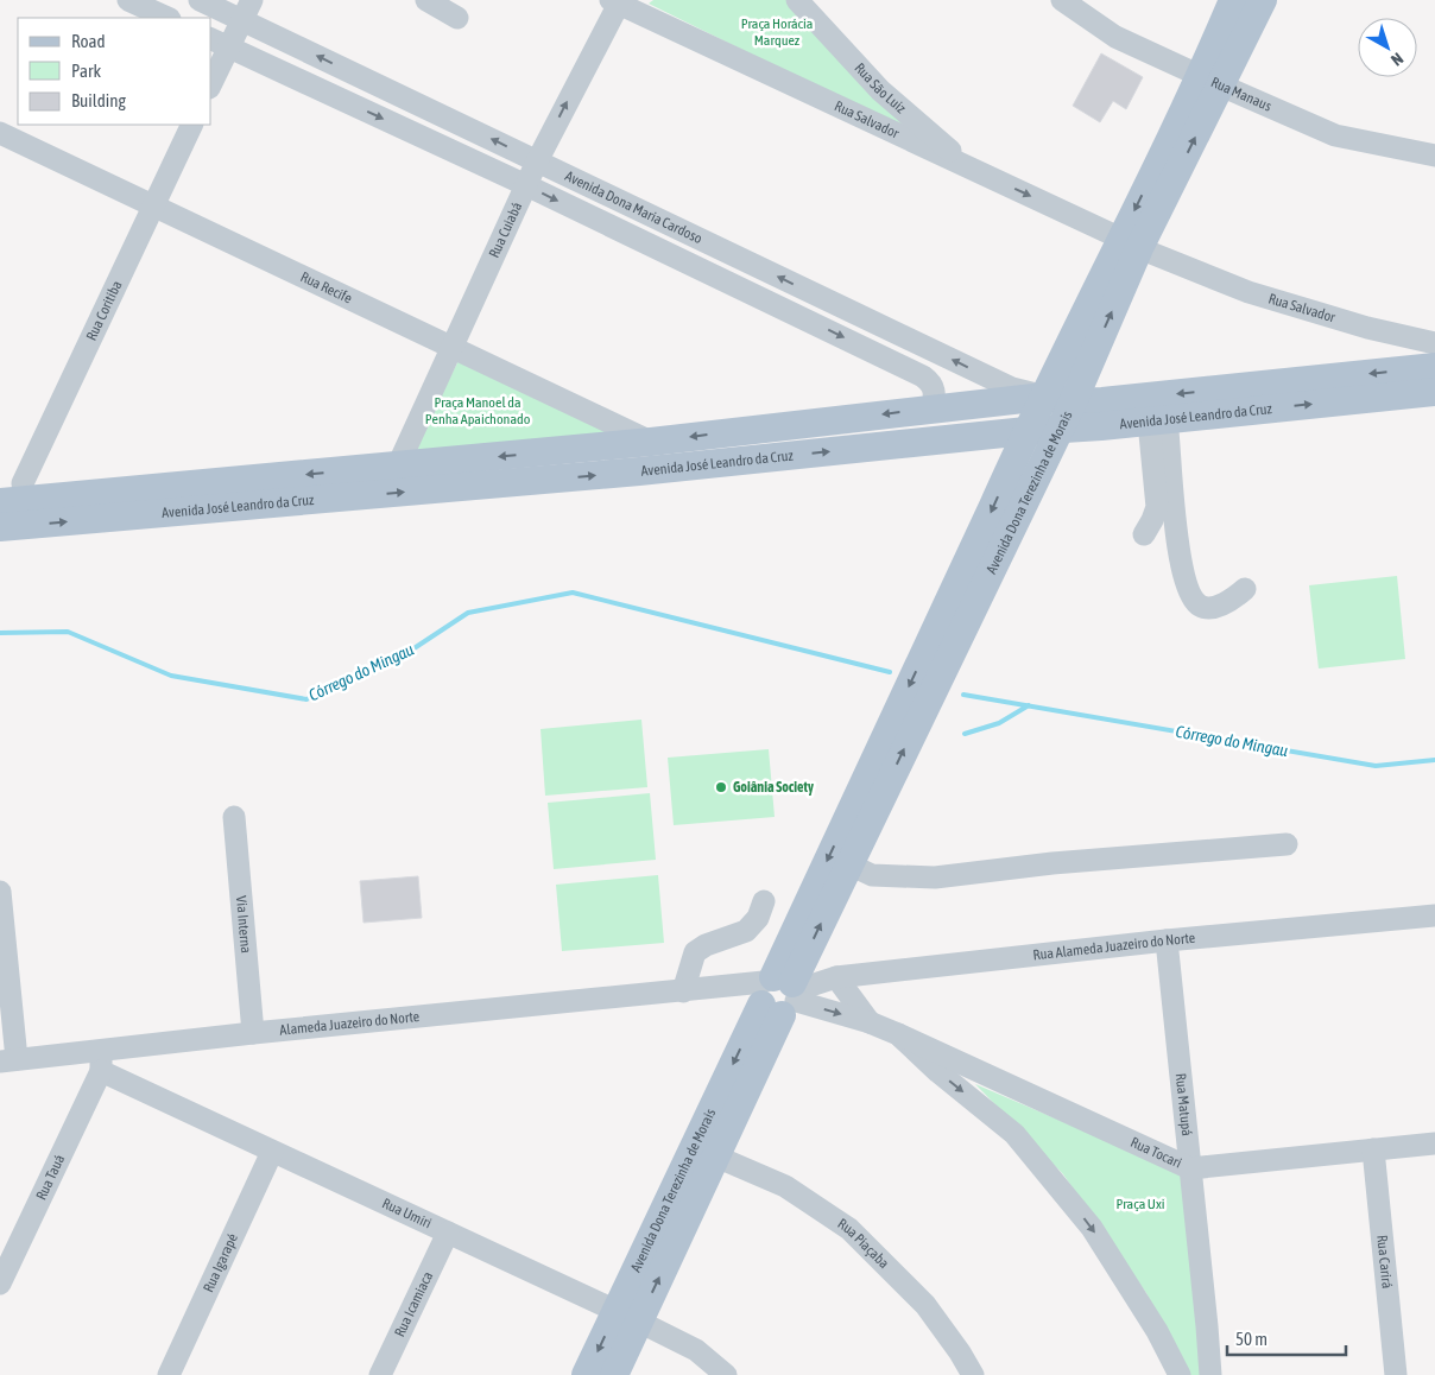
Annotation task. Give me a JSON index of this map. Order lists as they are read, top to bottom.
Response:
{
  "streets": {
    "main road": ["Avenida Dona Maria Cardoso", "Avenida José Leandro da Cruz", "Avenida Dona Terezinha de Morais"],
    "street": [
      "Rua São Luiz",
      "Rua Manaus",
      "Rua Salvador",
      "Rua Cuiabá",
      "Rua Recife",
      "Rua Coritiba",
      "Via Interna",
      "Rua Alameda Juazeiro do Norte",
      "Alameda Juazeiro do Norte",
      "Rua Matupá",
      "Rua Tocari",
      "Rua Tauá",
      "Rua Umiri",
      "Rua Piaçaba",
      "Rua Carirá",
      "Rua Igarapé",
      "Rua Icamiaca"
    ]
  },
  "crossings": [
    ["Rua São Luiz", "Rua Salvador"],
    ["Rua Manaus", "Avenida Dona Terezinha de Morais"],
    ["Rua Salvador", "Rua Cuiabá"],
    ["Rua Salvador", "Avenida Dona Terezinha de Morais"],
    ["Avenida Dona Maria Cardoso", "Rua Cuiabá"],
    ["Avenida Dona Maria Cardoso", "Avenida José Leandro da Cruz"],
    ["Avenida Dona Maria Cardoso", "Avenida Dona Terezinha de Morais"],
    ["Rua Cuiabá", "Rua Recife"],
    ["Rua Cuiabá", "Avenida José Leandro da Cruz"],
    ["Rua Recife", "Rua Coritiba"],
    ["Rua Recife", "Avenida José Leandro da Cruz"],
    ["Rua Coritiba", "Avenida José Leandro da Cruz"],
    ["Avenida José Leandro da Cruz", "Avenida Dona Terezinha de Morais"],
    ["Avenida Dona Terezinha de Morais", "Rua Alameda Juazeiro do Norte"],
    ["Avenida Dona Terezinha de Morais", "Alameda Juazeiro do Norte"],
    ["Avenida Dona Terezinha de Morais", "Rua Umiri"],
    ["Avenida Dona Terezinha de Morais", "Rua Piaçaba"],
    ["Via Interna", "Alameda Juazeiro do Norte"],
    ["Rua Alameda Juazeiro do Norte", "Alameda Juazeiro do Norte"],
    ["Rua Alameda Juazeiro do Norte", "Rua Matupá"],
    ["Alameda Juazeiro do Norte", "Rua Tauá"],
    ["Alameda Juazeiro do Norte", "Rua Umiri"],
    ["Rua Matupá", "Rua Tocari"],
    ["Rua Tocari", "Rua Carirá"],
    ["Rua Tauá", "Rua Umiri"],
    ["Rua Umiri", "Rua Igarapé"],
    ["Rua Umiri", "Rua Icamiaca"]
  ],
  "water": ["Córrego do Mingau"],
  "parks": ["Praça Horácia Marquez", "Praça Manoel da Penha Apaichonado", "Praça Uxi"],
  "places": ["Goiânia Society"],
  "legend": ["Road", "Park", "Building"],
  "scale_bar": "50 m",
  "north": "bottom right"
}
